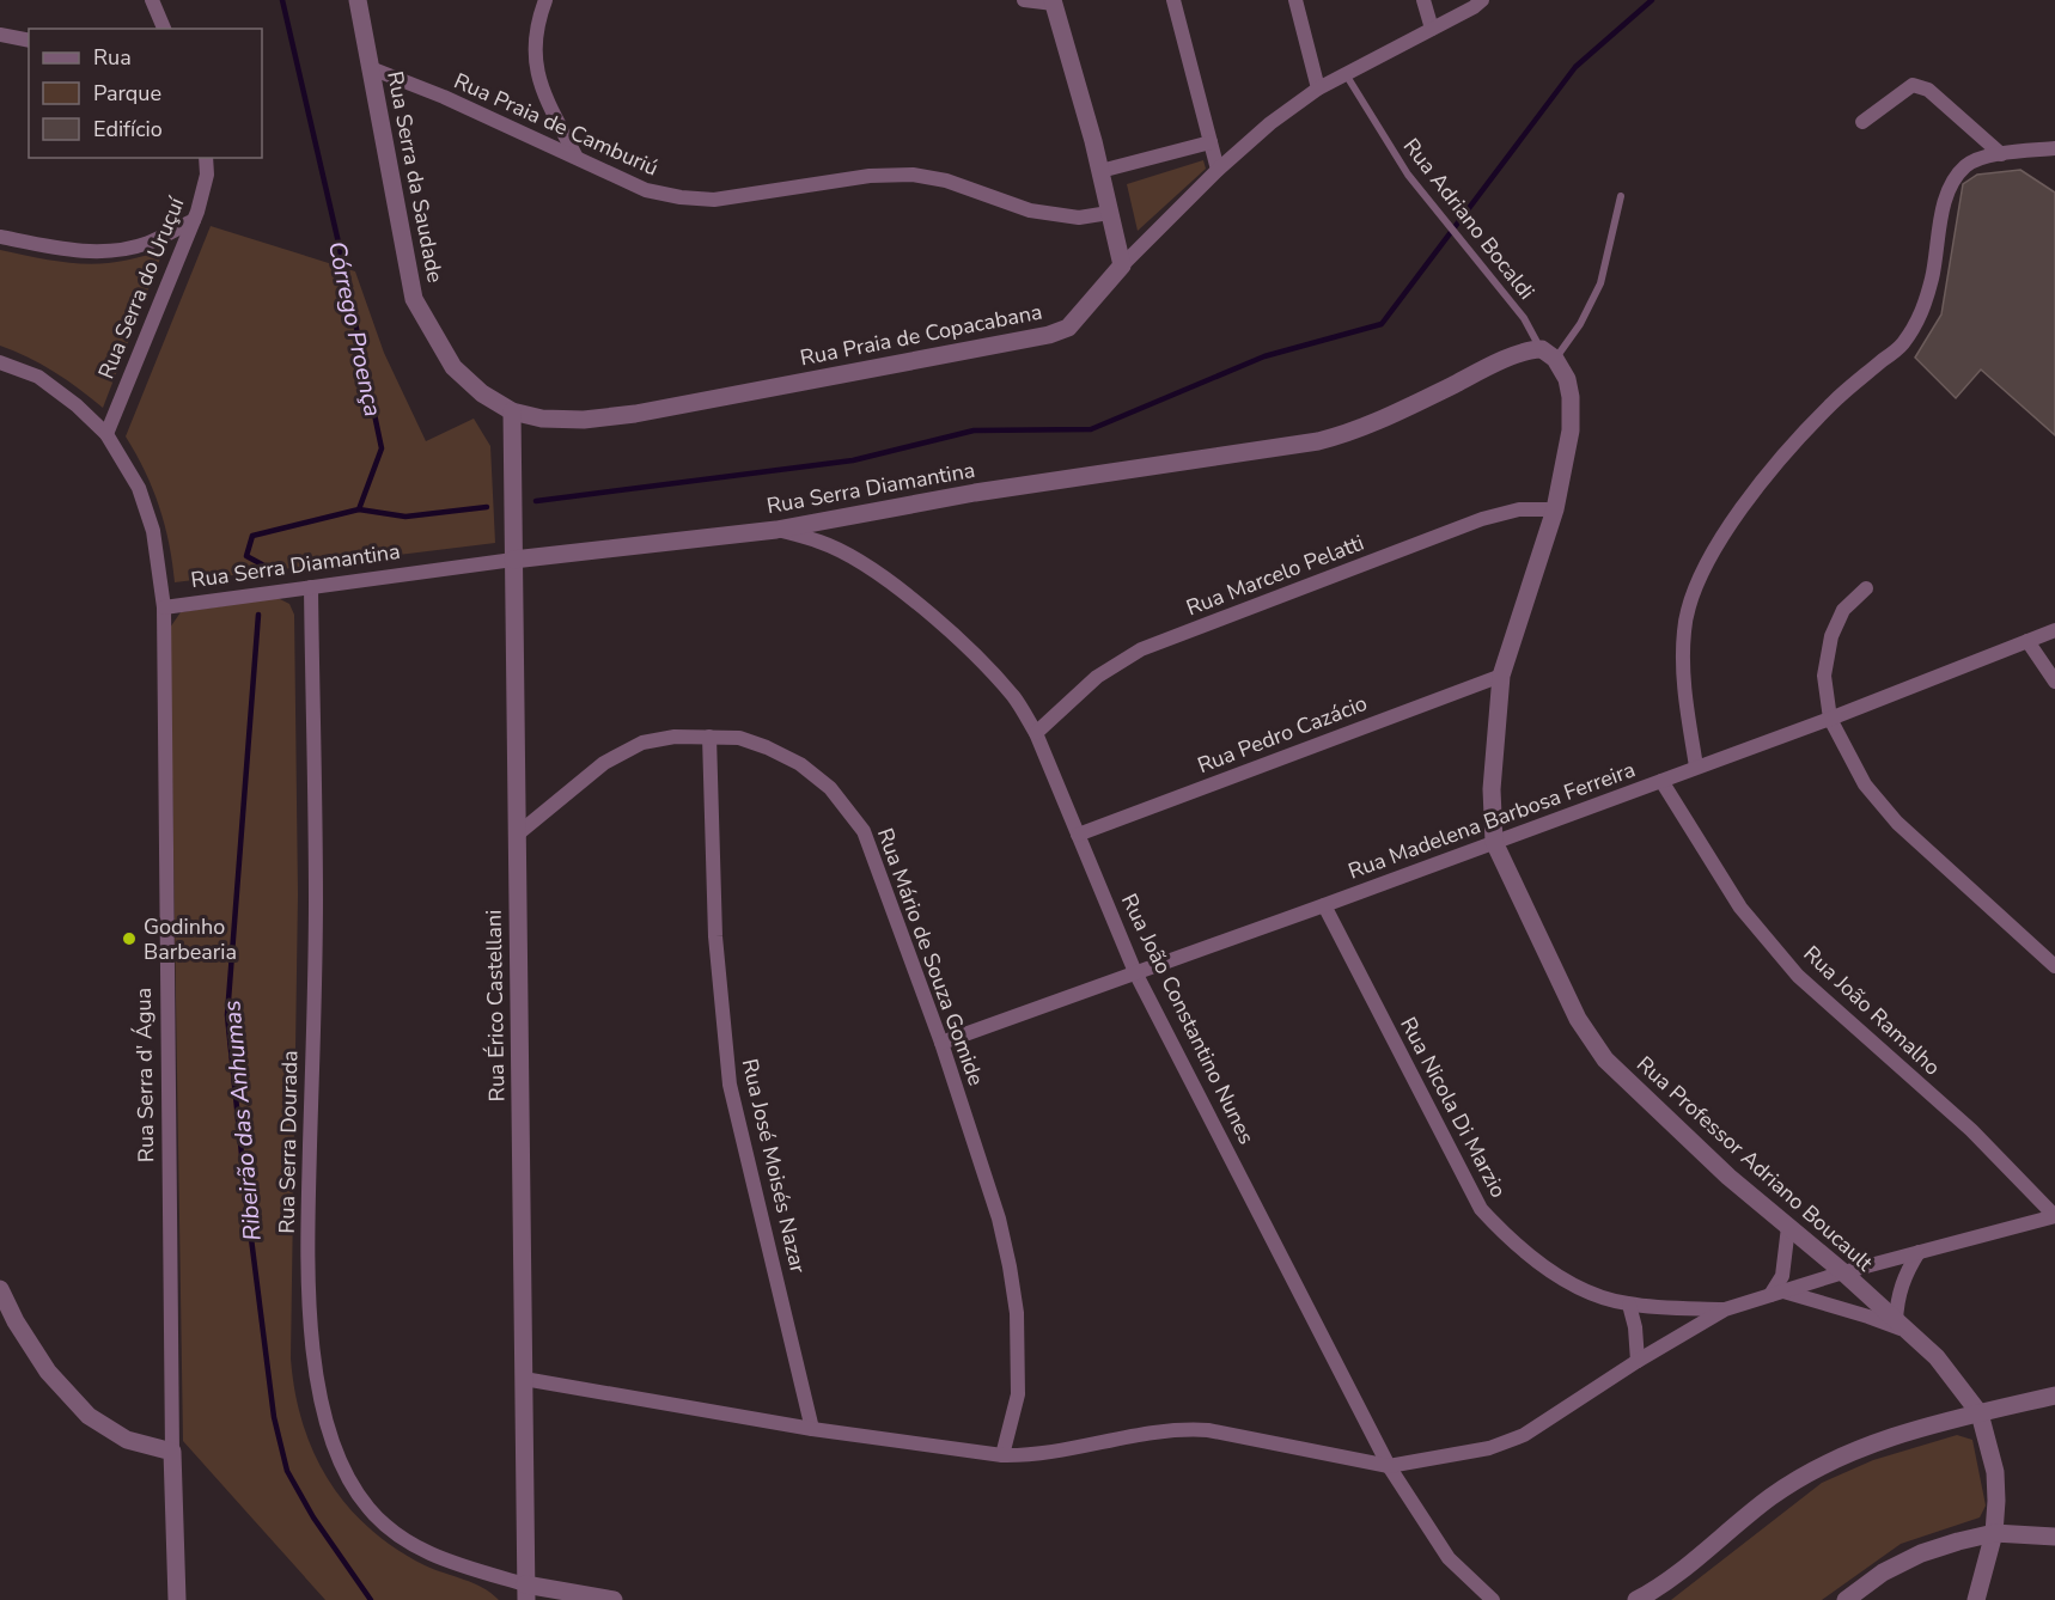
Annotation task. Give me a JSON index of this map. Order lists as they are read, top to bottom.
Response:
{
  "streets": {
    "street": [
      "Rua Praia de Camburiú",
      "Rua Serra da Saudade",
      "Rua Serra do Uruçuí",
      "Rua Praia de Copacabana",
      "Rua Serra Diamantina",
      "Rua Marcelo Pelatti",
      "Rua Pedro Cazácio",
      "Rua Madelena Barbosa Ferreira",
      "Rua Mário de Souza Gomide",
      "Rua Érico Castellani",
      "Rua João Ramalho",
      "Rua João Constantino Nunes",
      "Rua Serra d' Água",
      "Rua Nicola Di Marzio",
      "Rua Serra Dourada",
      "Rua Professor Adriano Boucault",
      "Rua José Moisés Nazar"
    ],
    "lane": ["Rua Adriano Bocaldi"]
  },
  "crossings": [
    ["Rua Praia de Camburiú", "Rua Serra da Saudade"],
    ["Rua Serra da Saudade", "Rua Praia de Copacabana"],
    ["Rua Serra da Saudade", "Rua Érico Castellani"],
    ["Rua Adriano Bocaldi", "Rua Praia de Copacabana"],
    ["Rua Adriano Bocaldi", "Rua Serra Diamantina"],
    ["Rua Adriano Bocaldi", "Rua Professor Adriano Boucault"],
    ["Rua Serra do Uruçuí", "Rua Serra d' Água"],
    ["Rua Praia de Copacabana", "Rua Érico Castellani"],
    ["Rua Serra Diamantina", "Rua Érico Castellani"],
    ["Rua Serra Diamantina", "Rua João Constantino Nunes"],
    ["Rua Serra Diamantina", "Rua Serra d' Água"],
    ["Rua Serra Diamantina", "Rua Serra Dourada"],
    ["Rua Serra Diamantina", "Rua Professor Adriano Boucault"],
    ["Rua Marcelo Pelatti", "Rua João Constantino Nunes"],
    ["Rua Marcelo Pelatti", "Rua Professor Adriano Boucault"],
    ["Rua Pedro Cazácio", "Rua João Constantino Nunes"],
    ["Rua Pedro Cazácio", "Rua Professor Adriano Boucault"],
    ["Rua Madelena Barbosa Ferreira", "Rua Mário de Souza Gomide"],
    ["Rua Madelena Barbosa Ferreira", "Rua João Ramalho"],
    ["Rua Madelena Barbosa Ferreira", "Rua João Constantino Nunes"],
    ["Rua Madelena Barbosa Ferreira", "Rua Nicola Di Marzio"],
    ["Rua Madelena Barbosa Ferreira", "Rua Professor Adriano Boucault"],
    ["Rua Mário de Souza Gomide", "Rua Érico Castellani"],
    ["Rua Mário de Souza Gomide", "Rua José Moisés Nazar"],
    ["Rua Érico Castellani", "Rua Serra Dourada"]
  ],
  "water": ["Córrego Proença", "Ribeirão das Anhumas"],
  "places": ["Godinho Barbearia"],
  "legend": ["Rua", "Parque", "Edifício"]
}
